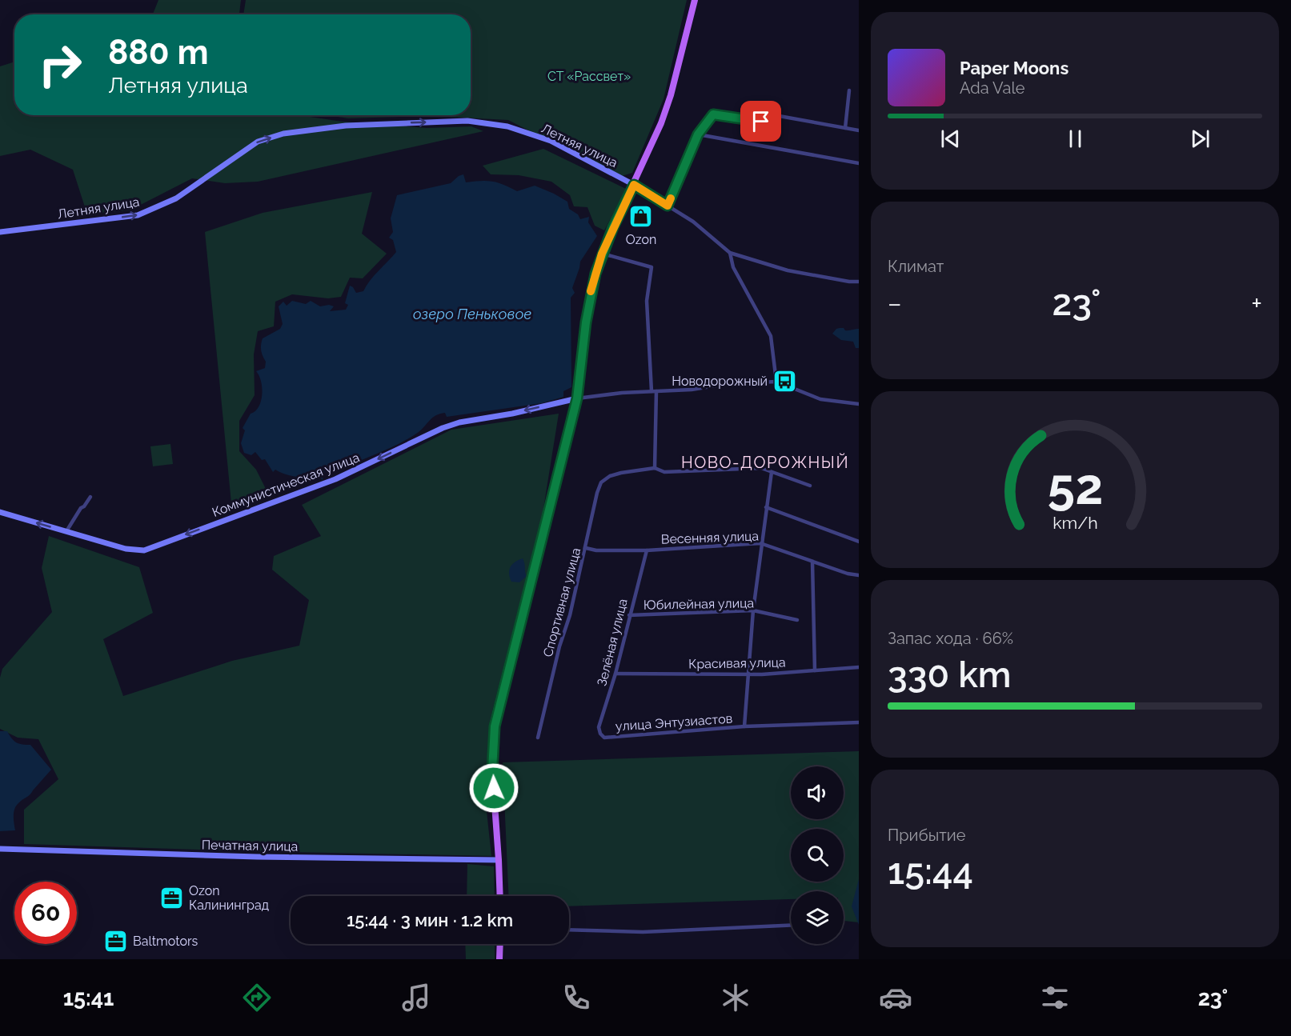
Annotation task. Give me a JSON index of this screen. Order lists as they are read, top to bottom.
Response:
{
  "streets": {
    "street": [
      "Летняя улица",
      "Коммунистическая улица",
      "Весенняя улица",
      "Спортивная улица",
      "Юбилейная улица",
      "Зелёная улица",
      "Красивая улица",
      "улица Энтузиастов",
      "Печатная улица"
    ]
  },
  "crossings": [
    ["Весенняя улица", "Спортивная улица"],
    ["Весенняя улица", "Зелёная улица"],
    ["Юбилейная улица", "Зелёная улица"],
    ["Зелёная улица", "Красивая улица"],
    ["Зелёная улица", "улица Энтузиастов"]
  ],
  "one_way": ["Летняя улица", "Коммунистическая улица"],
  "districts": ["НОВО-ДОРОЖНЫЙ"],
  "water": ["озеро Пеньковое"],
  "parks": ["СТ «Рассвет»"],
  "places": {
    "shop": ["Ozon"],
    "bus stop": ["Новодорожный"],
    "office": ["Ozon Калининград", "Baltmotors"]
  },
  "page": {
    "turn": ["880 m", "Летняя улица"],
    "song": ["Paper Moons", "Ada Vale"],
    "tile": [
      "Климат",
      ["Запас хода · 66%", "330 km"],
      ["Прибытие", "15:44"]
    ],
    "heat": ["−", "23°", "+"],
    "limit": "60",
    "trip": "15:44 · 3 мин · 1.2 km",
    "tabs": ["15:41", "23°"],
    "gauge": ["52", "km/h"]
  }
}
